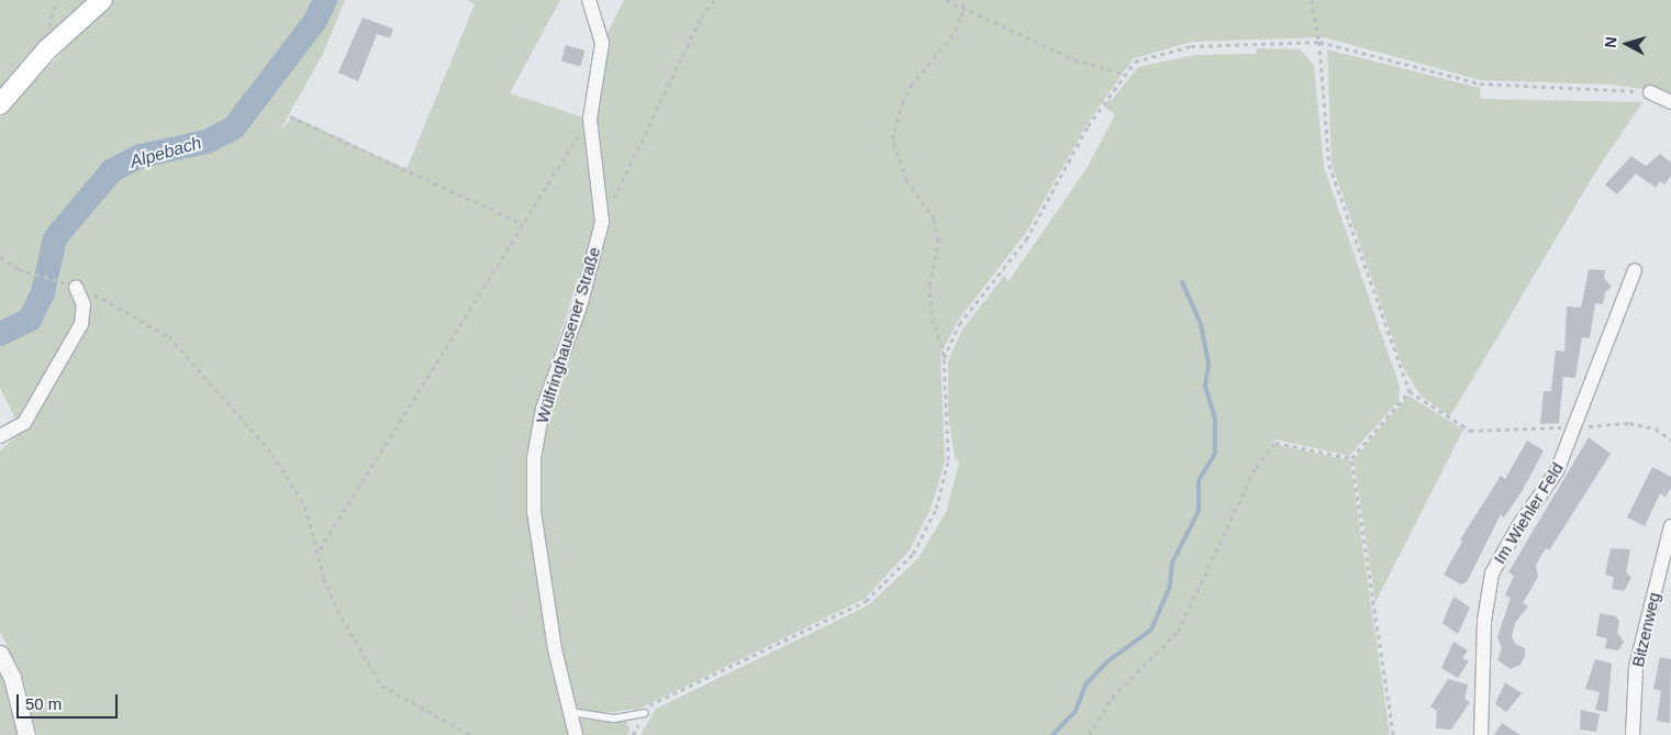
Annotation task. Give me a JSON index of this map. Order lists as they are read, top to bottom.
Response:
{
  "streets": {
    "street": ["Wülfringhausener Straße", "Im Wiehler Feld", "Bitzenweg"]
  },
  "water": ["Alpebach"],
  "scale_bar": "50 m",
  "north": "left"
}
